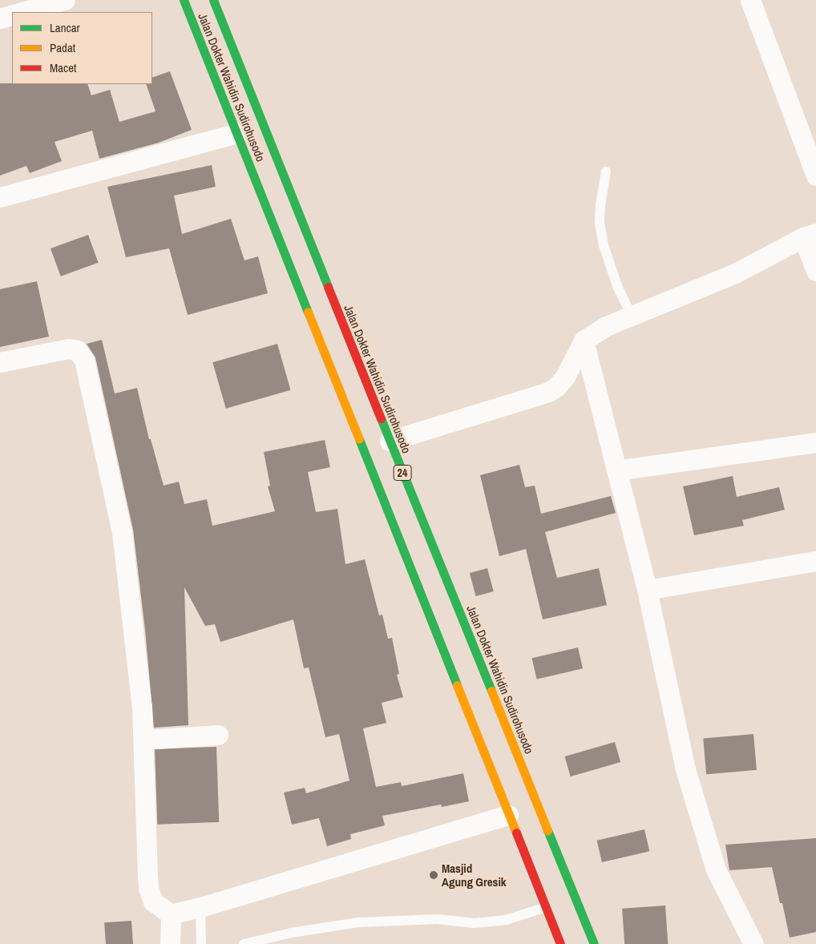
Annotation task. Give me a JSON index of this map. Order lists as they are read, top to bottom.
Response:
{
  "streets": {
    "highway": ["Jalan Dokter Wahidin Sudirohusodo", "24"]
  },
  "places": ["Masjid Agung Gresik"],
  "legend": ["Lancar", "Padat", "Macet"]
}
